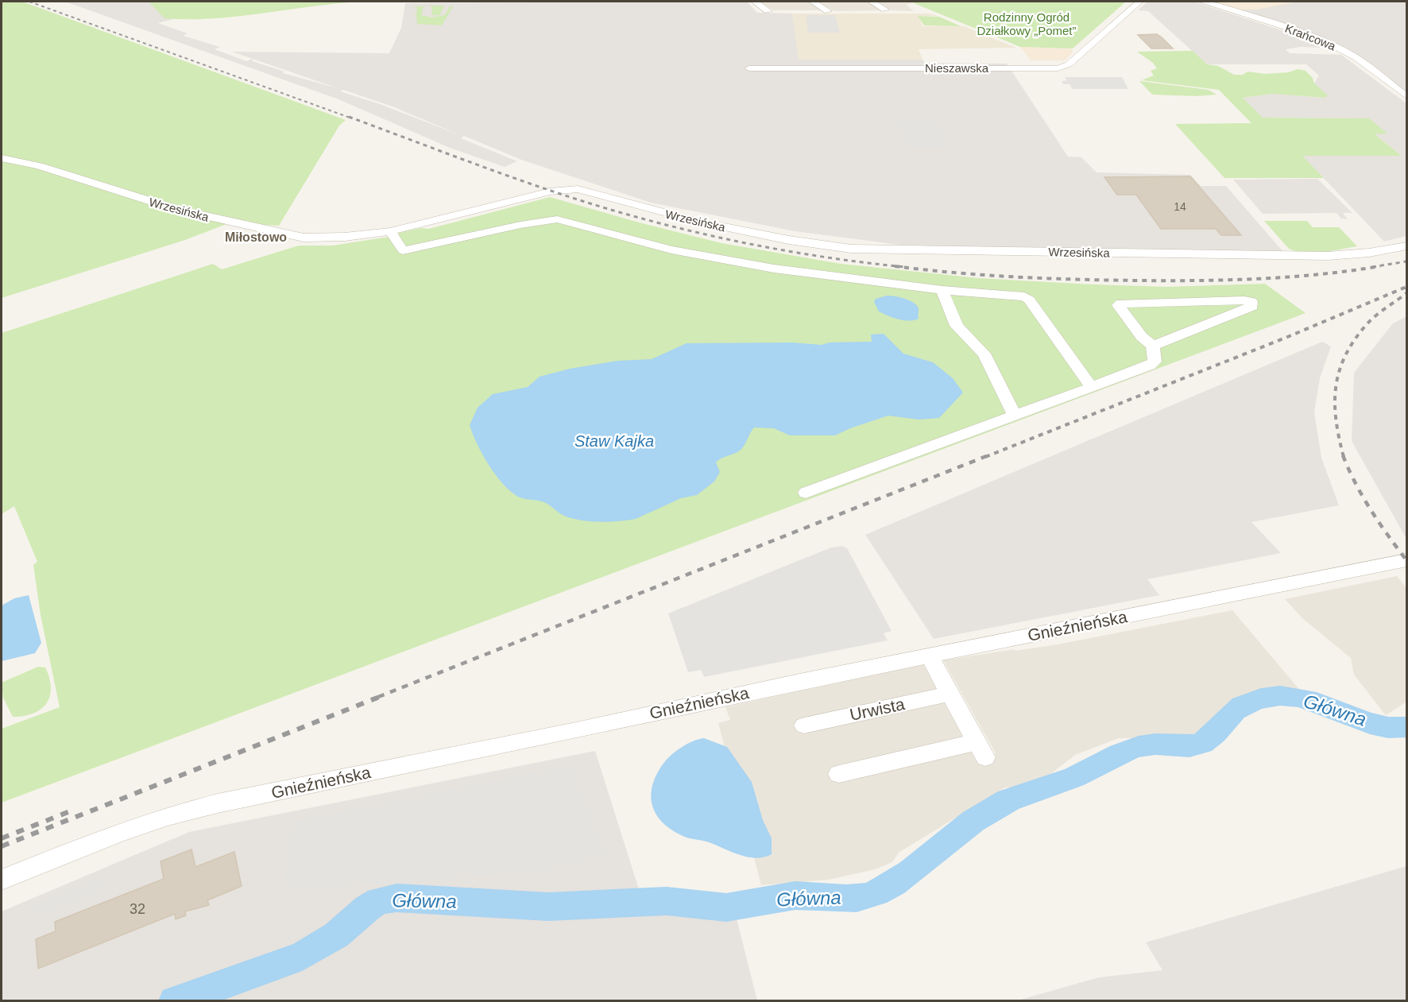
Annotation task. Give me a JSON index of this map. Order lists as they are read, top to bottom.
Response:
{
  "streets": {
    "street": [
      "Krańcowa",
      "Nieszawska",
      "Wrzesińska",
      "Gnieźnieńska",
      "Urwista"
    ]
  },
  "districts": ["Miłostowo"],
  "water": ["Staw Kajka", "Główna"],
  "parks": ["Rodzinny Ogród Działkowy „Pomet”"],
  "house_numbers": ["14", "32"]
}
